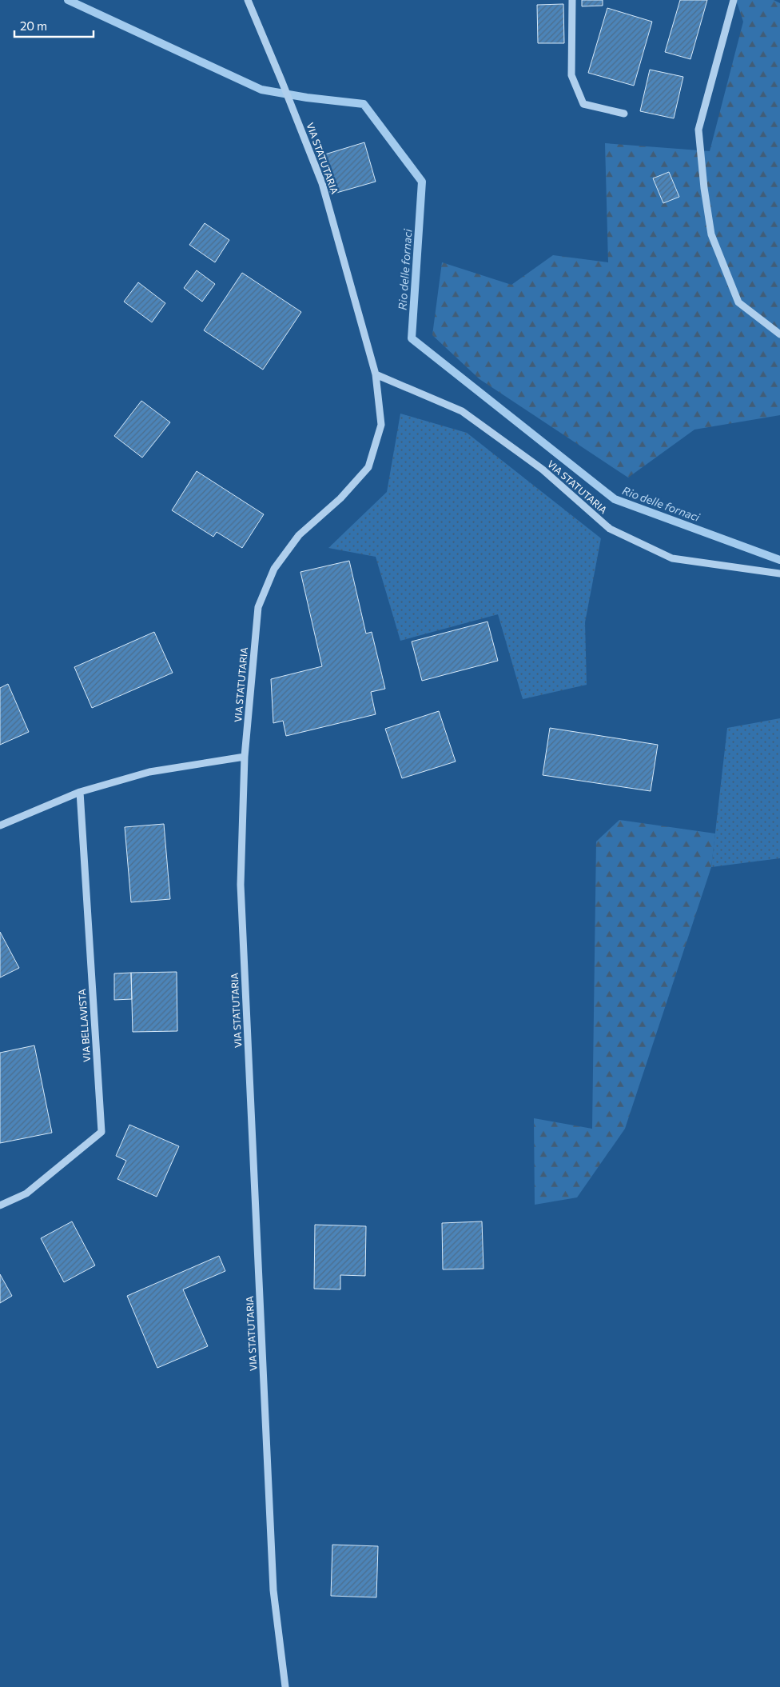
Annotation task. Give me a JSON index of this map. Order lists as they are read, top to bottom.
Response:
{
  "streets": {
    "street": ["VIA STATUTARIA", "VIA BELLAVISTA"]
  },
  "water": ["Rio delle fornaci"],
  "scale_bar": "20 m"
}
